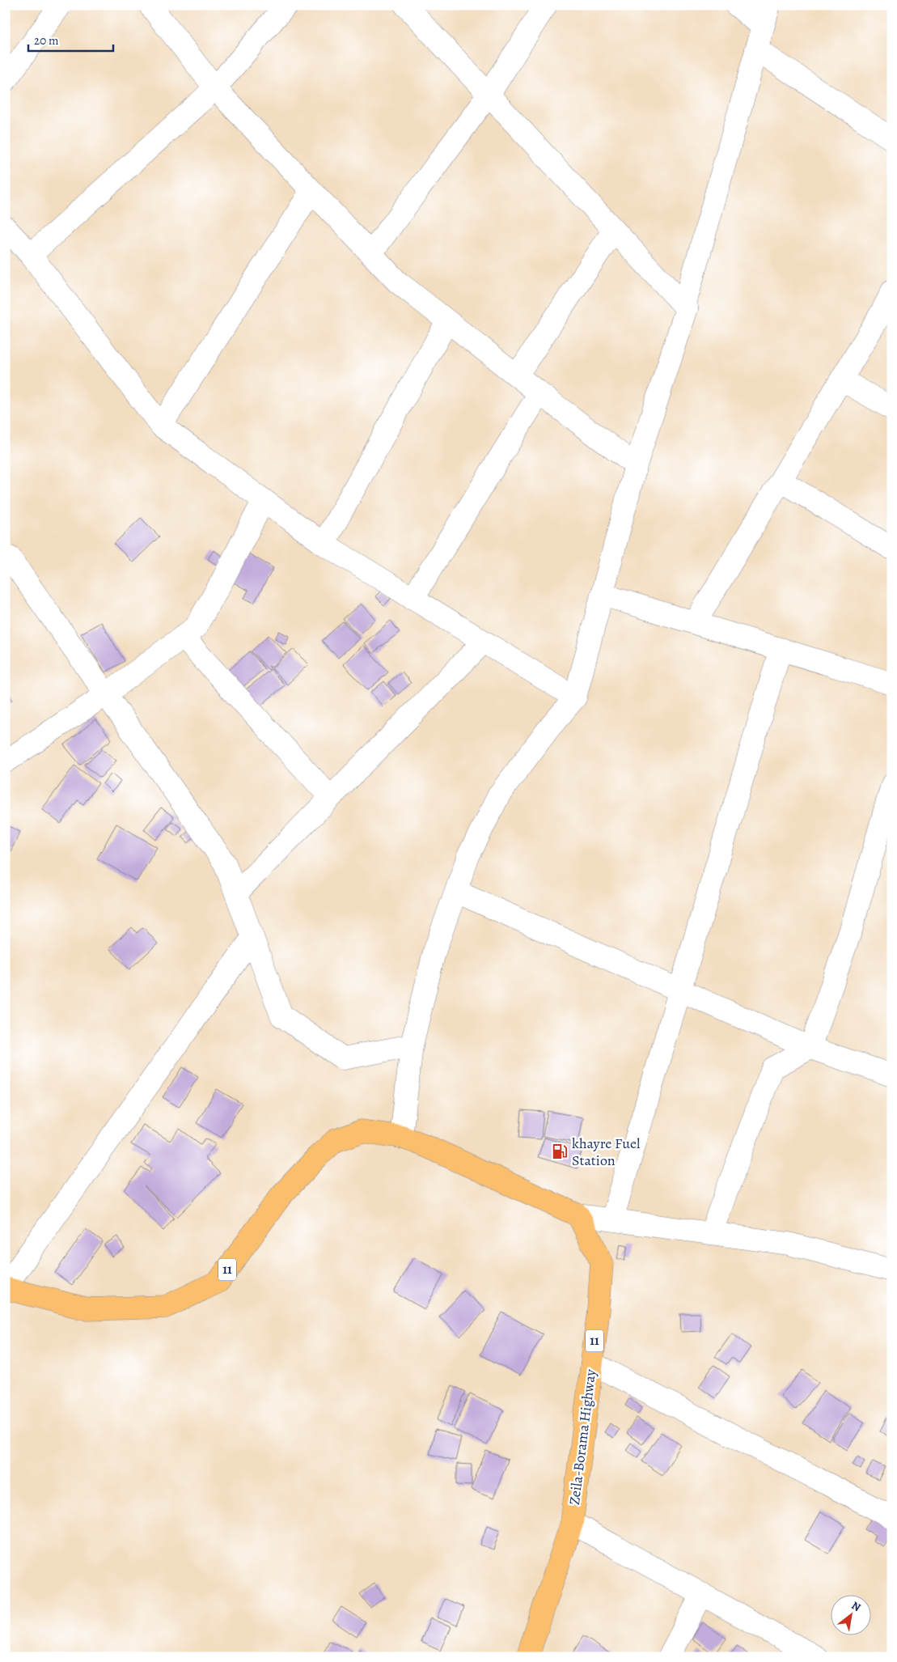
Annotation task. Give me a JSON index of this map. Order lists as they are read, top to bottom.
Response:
{
  "streets": {
    "highway": ["11", "Zeila-Borama Highway"]
  },
  "crossings": [
    ["11", "Zeila-Borama Highway"]
  ],
  "places": {
    "fuel station": ["khayre Fuel Station"]
  },
  "scale_bar": "20 m",
  "north": "top right"
}
